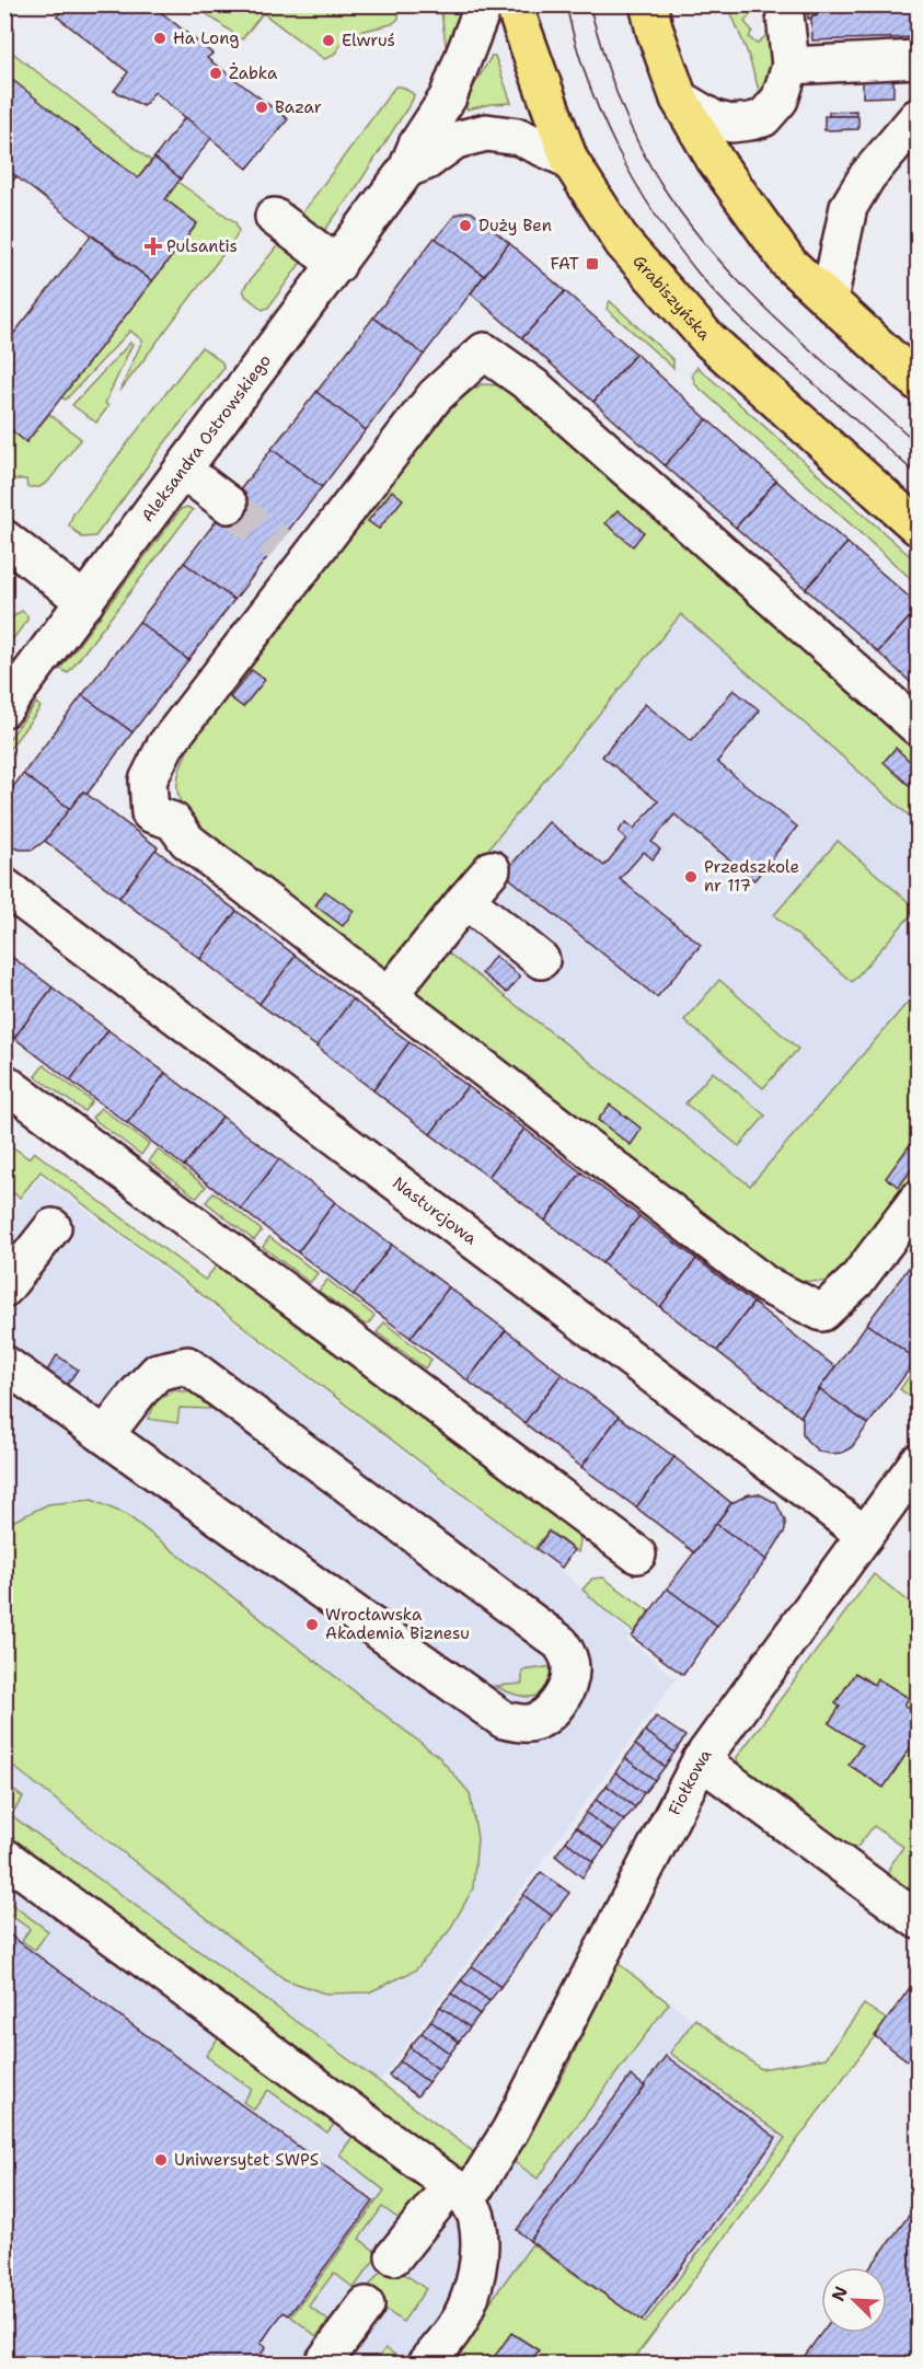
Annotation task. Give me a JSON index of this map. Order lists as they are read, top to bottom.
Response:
{
  "streets": {
    "main road": ["Grabiszyńska"],
    "street": ["Aleksandra Ostrowskiego", "Nasturcjowa", "Fiołkowa"]
  },
  "crossings": [
    ["Grabiszyńska", "Aleksandra Ostrowskiego"],
    ["Nasturcjowa", "Fiołkowa"]
  ],
  "places": {
    "other": [
      "Ha Long",
      "Elwruś",
      "Żabka",
      "Bazar",
      "Duży Ben",
      "Przedszkole nr 117",
      "Wrocławska Akademia Biznesu",
      "Uniwersytet SWPS"
    ],
    "health": ["Pulsantis"],
    "transit": ["FAT"]
  },
  "north": "top left"
}
